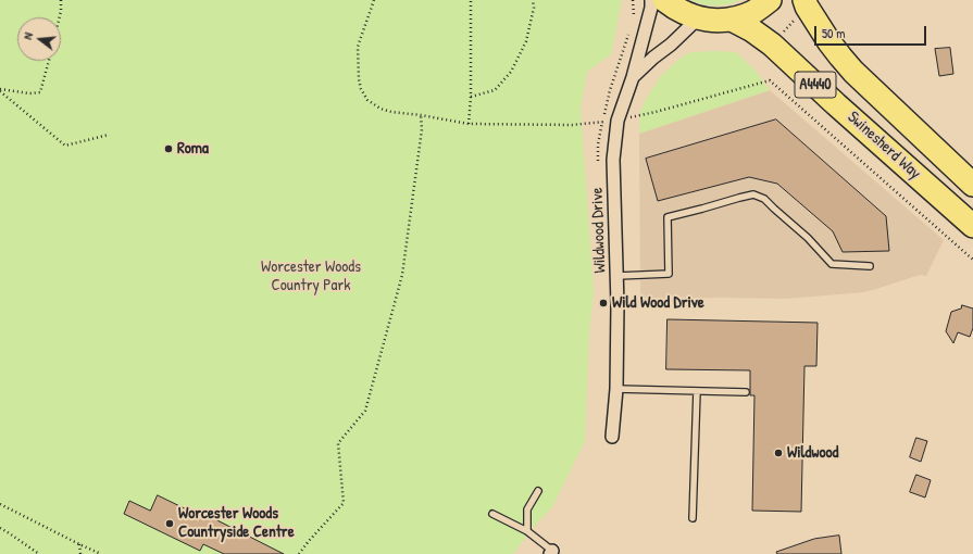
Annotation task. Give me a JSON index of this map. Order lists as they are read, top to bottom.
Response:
{
  "streets": {
    "highway": ["A4440", "Swinesherd Way"],
    "street": ["Wildwood Drive"]
  },
  "parks": ["Worcester Woods Country Park"],
  "places": [
    "Roma",
    "Wild Wood Drive",
    "Wildwood",
    "Worcester Woods Countryside Centre"
  ],
  "scale_bar": "50 m",
  "north": "left"
}
